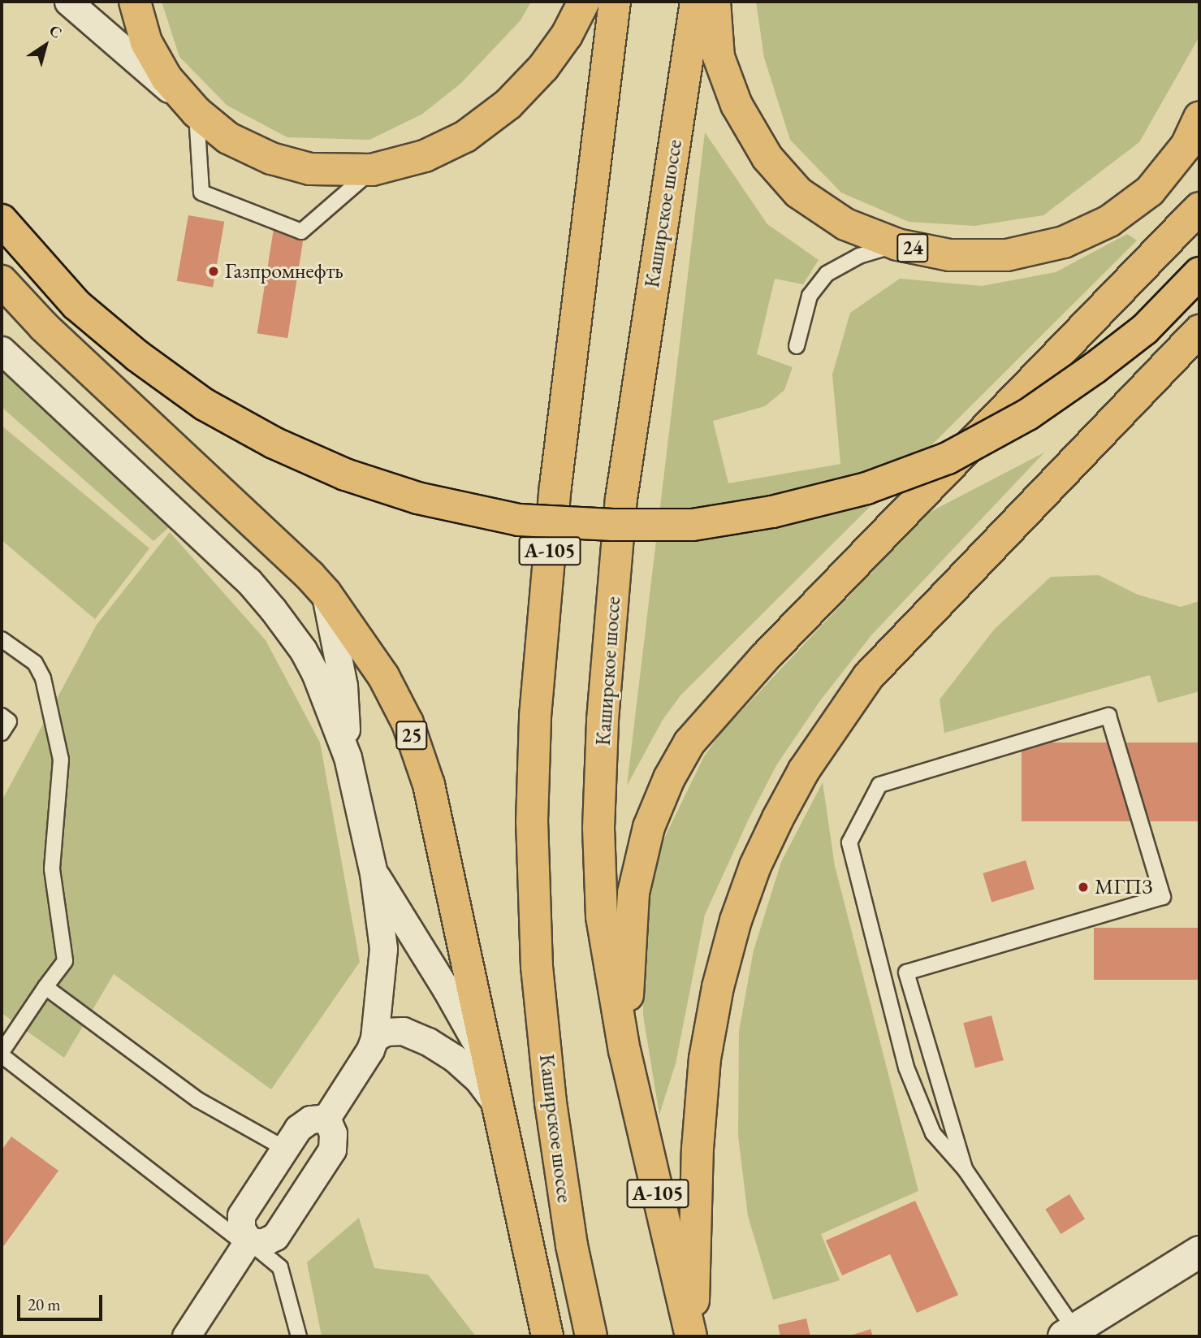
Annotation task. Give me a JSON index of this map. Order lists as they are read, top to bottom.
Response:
{
  "streets": {
    "main road": [
      "Каширское шоссе",
      "24",
      "А-105",
      "25"
    ]
  },
  "places": ["Газпромнефть", "МГПЗ"],
  "scale_bar": "20 m",
  "north": "top right"
}
